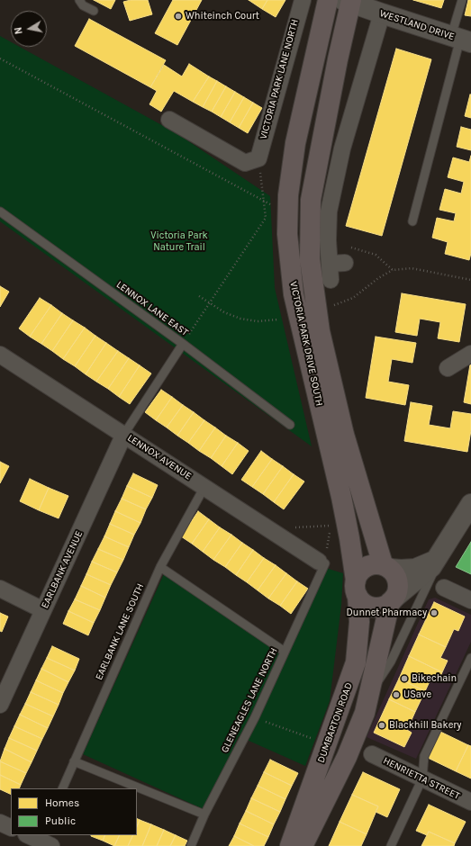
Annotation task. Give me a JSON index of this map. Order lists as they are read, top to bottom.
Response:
{
  "streets": {
    "main road": ["VICTORIA PARK DRIVE SOUTH", "DUMBARTON ROAD"],
    "street": [
      "WESTLAND DRIVE",
      "VICTORIA PARK LANE NORTH",
      "LENNOX AVENUE",
      "EARLBANK AVENUE",
      "HENRIETTA STREET"
    ],
    "lane": ["LENNOX LANE EAST", "EARLBANK LANE SOUTH", "GLENEAGLES LANE NORTH"]
  },
  "crossings": [
    ["WESTLAND DRIVE", "VICTORIA PARK DRIVE SOUTH"],
    ["VICTORIA PARK DRIVE SOUTH", "DUMBARTON ROAD"],
    ["LENNOX AVENUE", "EARLBANK AVENUE"],
    ["LENNOX AVENUE", "EARLBANK LANE SOUTH"],
    ["LENNOX AVENUE", "GLENEAGLES LANE NORTH"]
  ],
  "parks": ["Victoria Park Nature Trail"],
  "places": [
    "Whiteinch Court",
    "Dunnet Pharmacy",
    "Bikechain",
    "USave",
    "Blackhill Bakery"
  ],
  "legend": ["Homes", "Public"],
  "north": "left"
}
